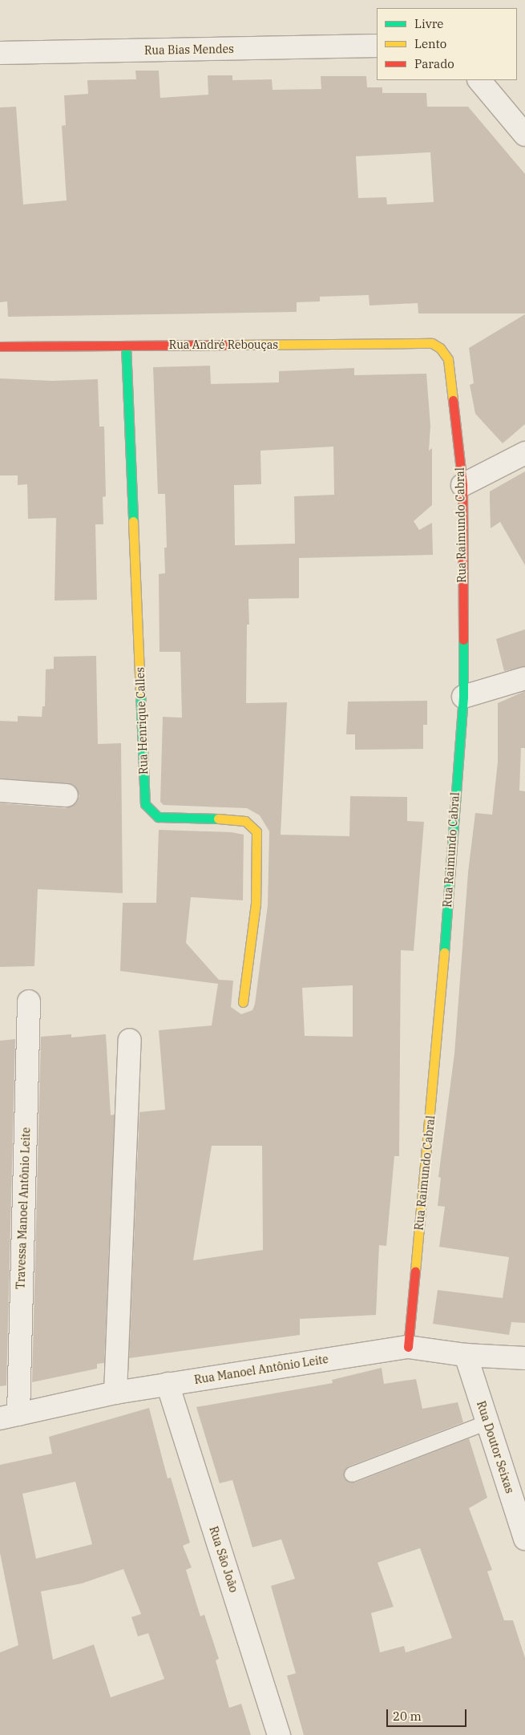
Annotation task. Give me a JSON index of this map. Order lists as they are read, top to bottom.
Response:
{
  "streets": {
    "street": [
      "Rua Bias Mendes",
      "Rua André Rebouças",
      "Rua Raimundo Cabral",
      "Rua Henrique Calles",
      "Travessa Manoel Antônio Leite",
      "Rua Manoel Antônio Leite",
      "Rua Doutor Seixas",
      "Rua São João"
    ]
  },
  "crossings": [
    ["Rua André Rebouças", "Rua Raimundo Cabral"],
    ["Rua André Rebouças", "Rua Henrique Calles"],
    ["Rua Raimundo Cabral", "Rua Manoel Antônio Leite"],
    ["Travessa Manoel Antônio Leite", "Rua Manoel Antônio Leite"],
    ["Rua Manoel Antônio Leite", "Rua Doutor Seixas"],
    ["Rua Manoel Antônio Leite", "Rua São João"]
  ],
  "legend": ["Livre", "Lento", "Parado"],
  "scale_bar": "20 m"
}
